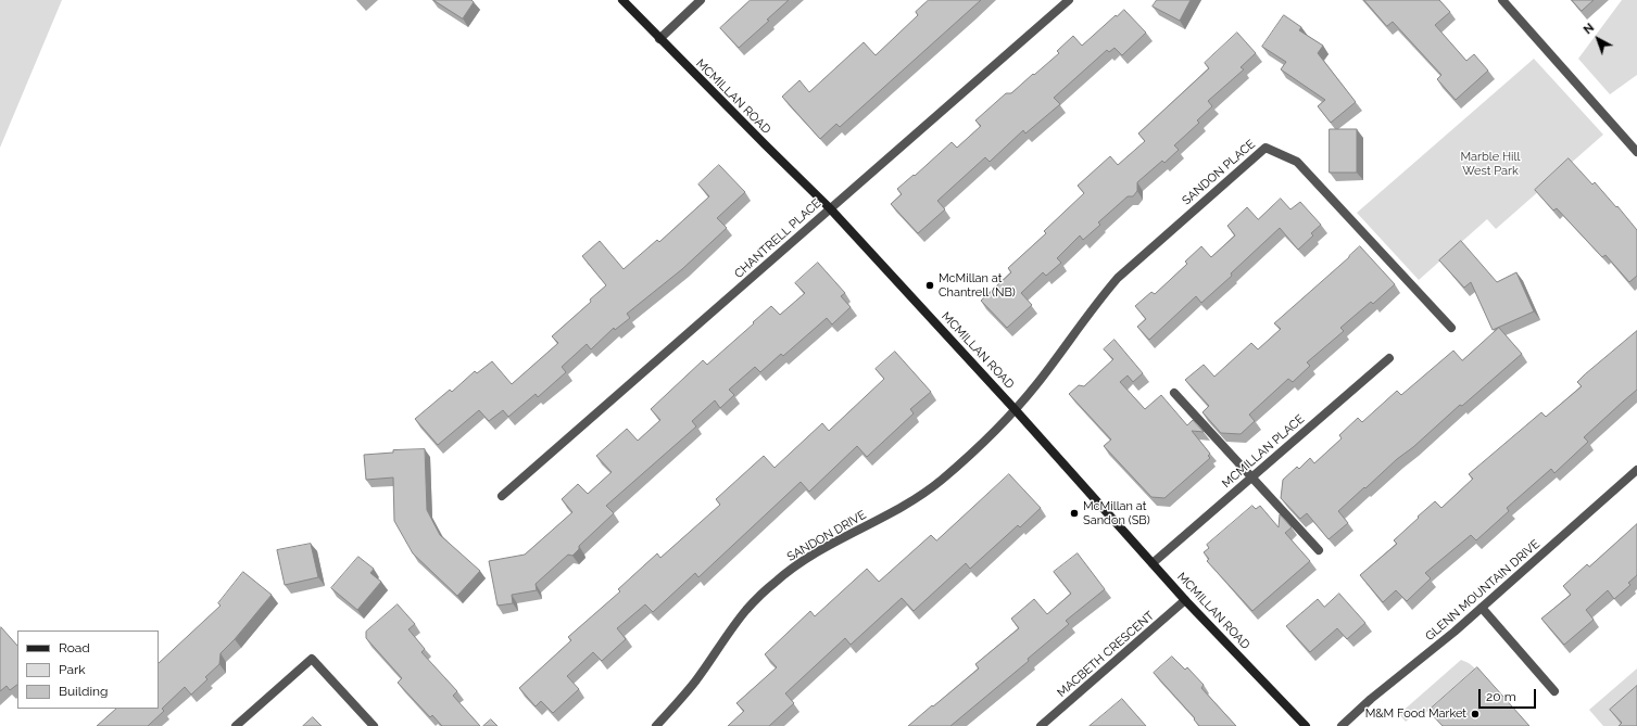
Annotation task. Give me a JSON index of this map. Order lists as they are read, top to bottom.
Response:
{
  "streets": {
    "main road": ["MCMILLAN ROAD"],
    "street": [
      "SANDON PLACE",
      "CHANTRELL PLACE",
      "MCMILLAN PLACE",
      "SANDON DRIVE",
      "GLENN MOUNTAIN DRIVE",
      "MACBETH CRESCENT"
    ]
  },
  "crossings": [
    ["MCMILLAN ROAD", "SANDON PLACE"],
    ["MCMILLAN ROAD", "CHANTRELL PLACE"],
    ["MCMILLAN ROAD", "MCMILLAN PLACE"],
    ["MCMILLAN ROAD", "SANDON DRIVE"],
    ["MCMILLAN ROAD", "MACBETH CRESCENT"],
    ["SANDON PLACE", "SANDON DRIVE"]
  ],
  "parks": ["Marble Hill West Park"],
  "places": ["McMillan at Chantrell (NB)", "McMillan at Sandon (SB)", "M&M Food Market"],
  "legend": ["Road", "Park", "Building"],
  "scale_bar": "20 m",
  "north": "top left"
}
